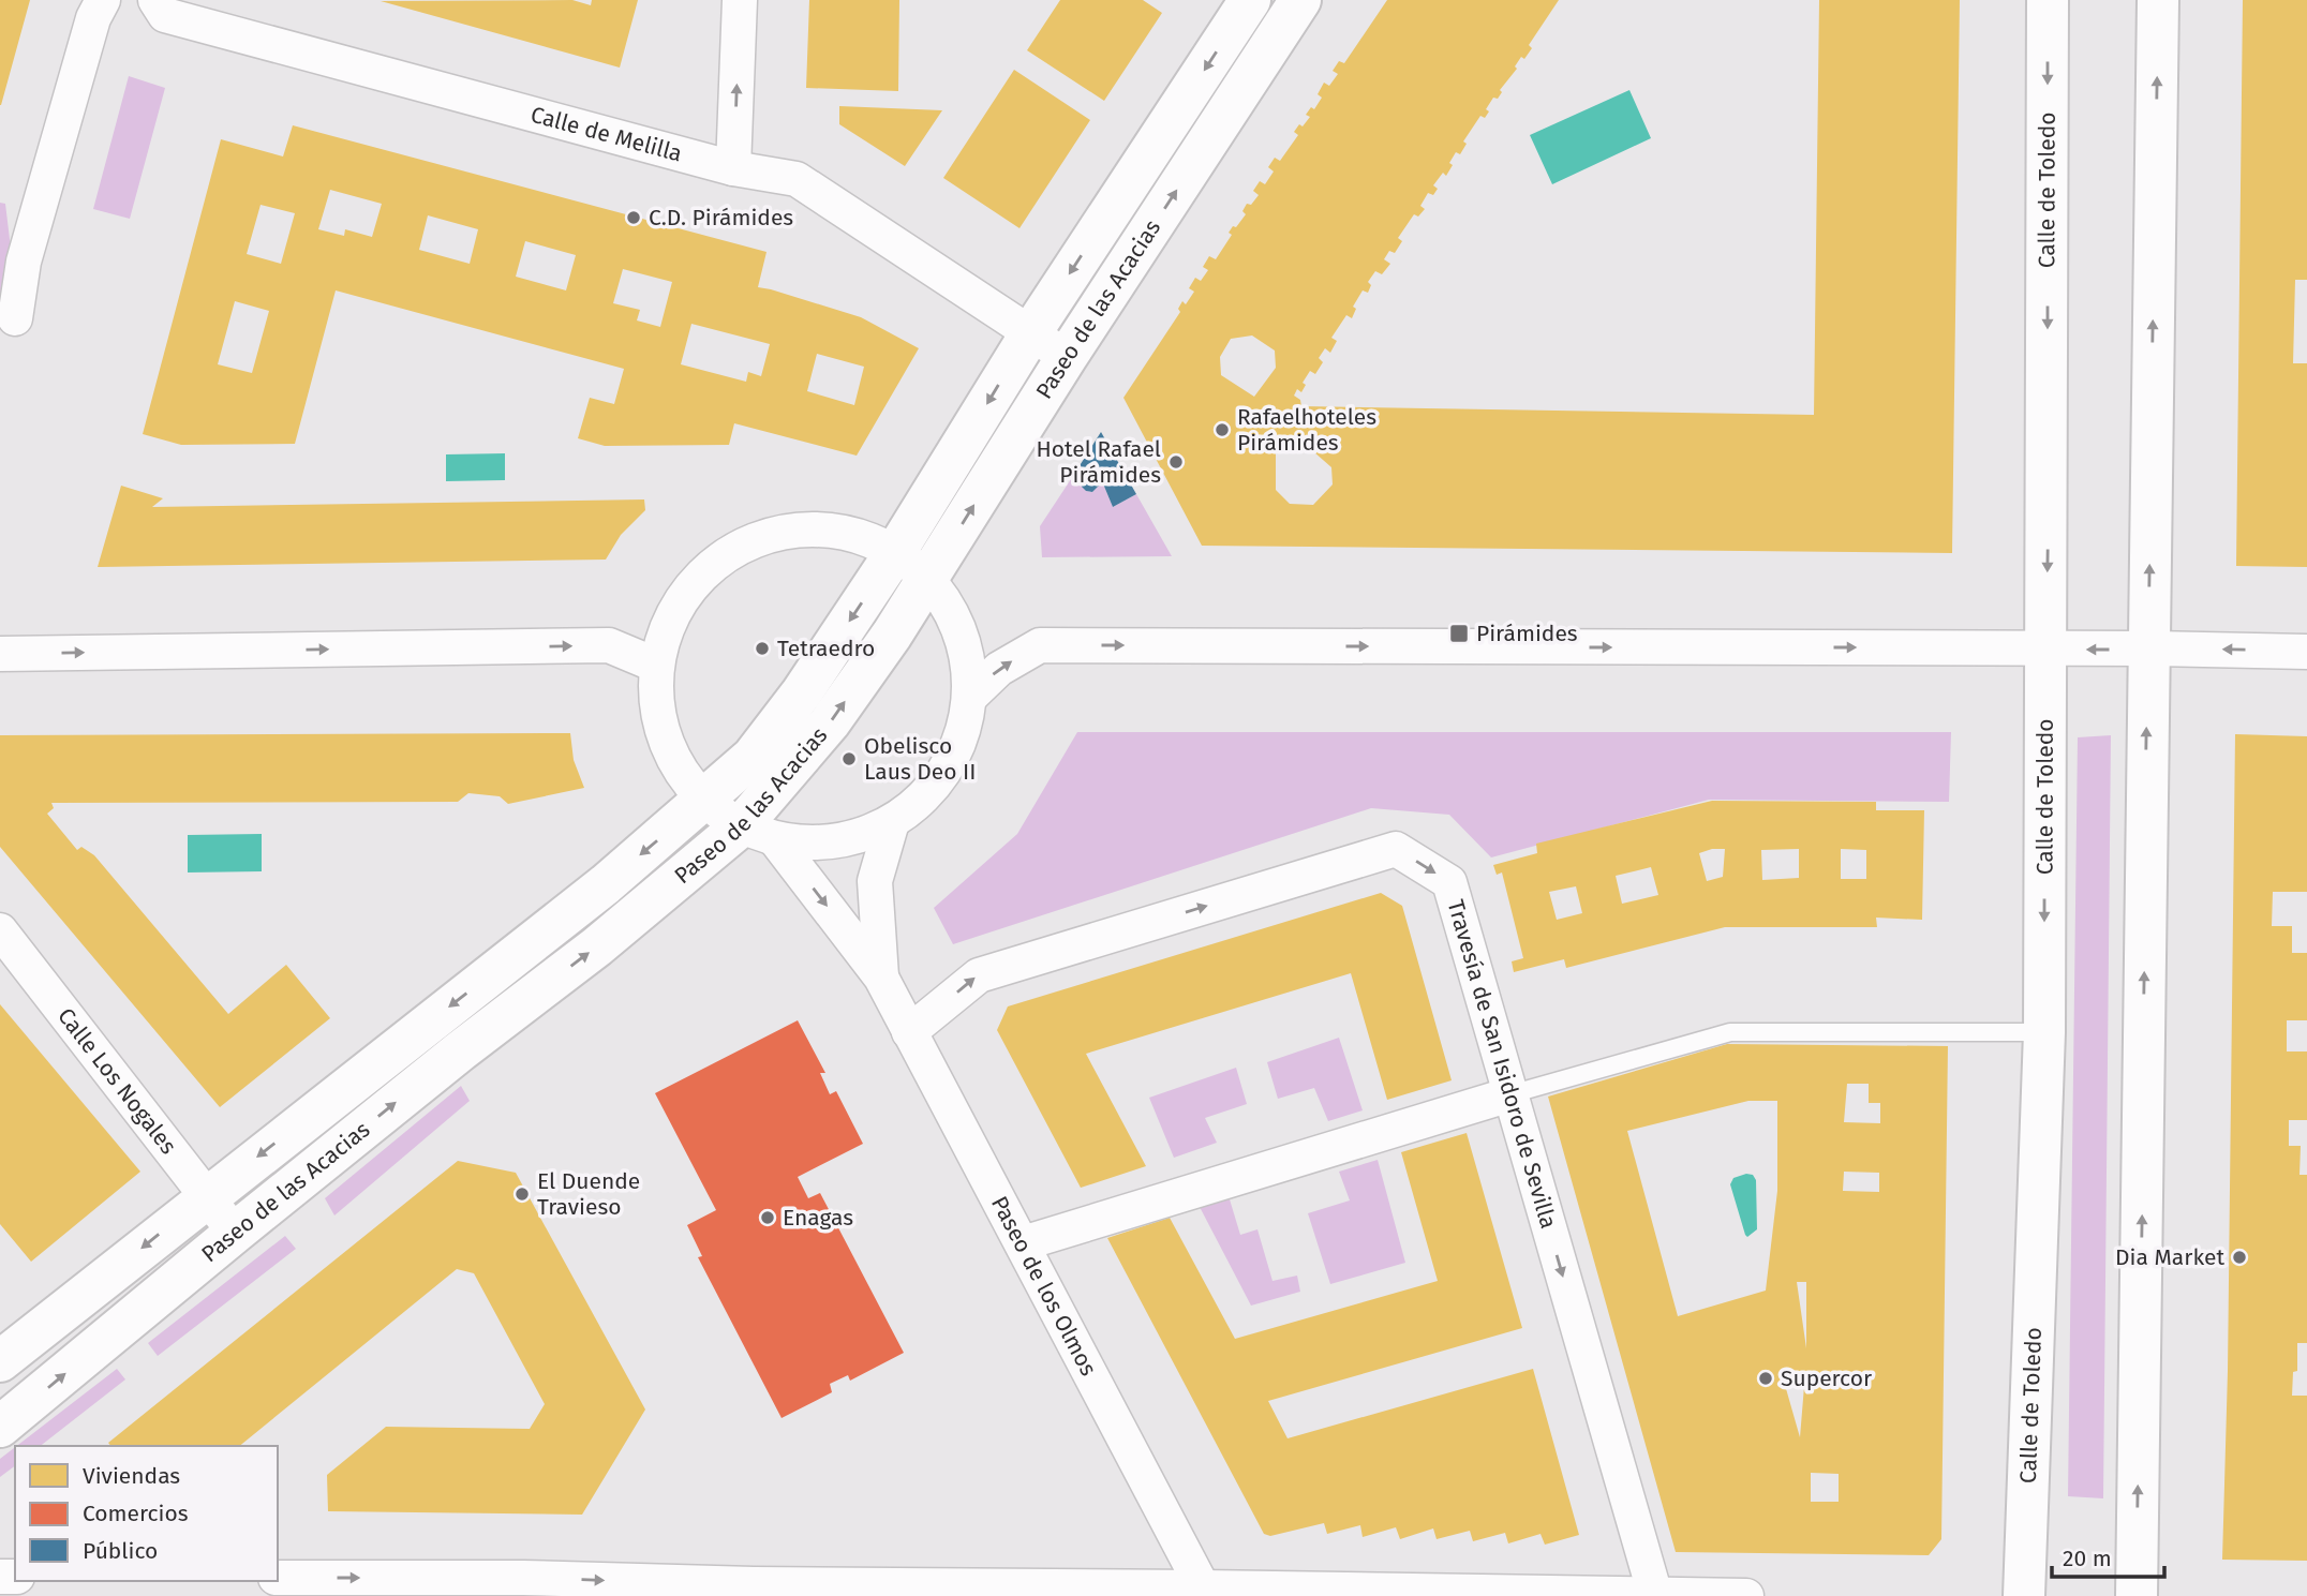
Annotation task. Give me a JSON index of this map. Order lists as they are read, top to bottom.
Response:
{
  "streets": {
    "main road": ["Calle de Toledo", "Paseo de las Acacias"],
    "street": [
      "Calle de Melilla",
      "Travesía de San Isidoro de Sevilla",
      "Calle Los Nogales",
      "Paseo de los Olmos"
    ]
  },
  "crossings": [
    ["Calle de Melilla", "Paseo de las Acacias"],
    ["Paseo de las Acacias", "Calle Los Nogales"],
    ["Paseo de las Acacias", "Paseo de los Olmos"],
    ["Travesía de San Isidoro de Sevilla", "Paseo de los Olmos"]
  ],
  "places": {
    "other": [
      "C.D. Pirámides",
      "Rafaelhoteles Pirámides",
      "Hotel Rafael Pirámides",
      "Tetraedro",
      "Obelisco Laus Deo II",
      "El Duende Travieso",
      "Enagas",
      "Dia Market",
      "Supercor"
    ],
    "transit": ["Pirámides"]
  },
  "legend": ["Viviendas", "Comercios", "Público"],
  "scale_bar": "20 m"
}
